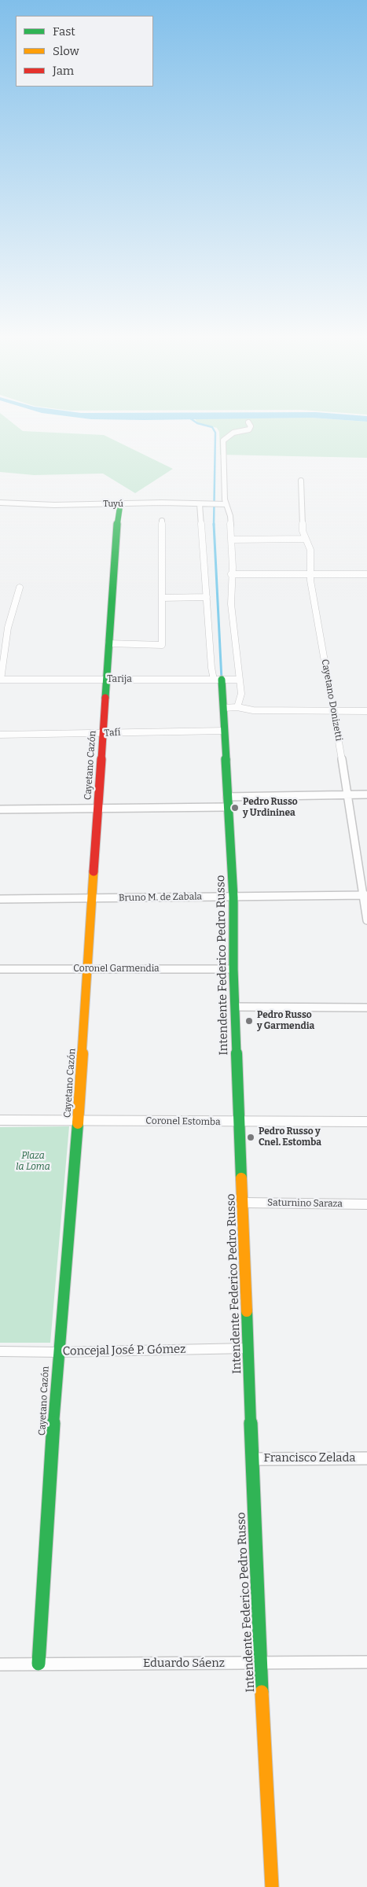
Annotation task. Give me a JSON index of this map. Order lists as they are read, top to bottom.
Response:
{
  "streets": {
    "street": [
      "Tuyú",
      "Tarija",
      "Cayetano Donizetti",
      "Tafí",
      "Cayetano Cazón",
      "Bruno M. de Zabala",
      "Intendente Federico Pedro Russo",
      "Coronel Garmendia",
      "Coronel Estomba",
      "Saturnino Saraza",
      "Concejal José P. Gómez",
      "Francisco Zelada",
      "Eduardo Sáenz"
    ]
  },
  "crossings": [
    ["Tuyú", "Cayetano Cazón"],
    ["Tarija", "Cayetano Cazón"],
    ["Tarija", "Intendente Federico Pedro Russo"],
    ["Cayetano Donizetti", "Bruno M. de Zabala"],
    ["Tafí", "Cayetano Cazón"],
    ["Tafí", "Intendente Federico Pedro Russo"],
    ["Cayetano Cazón", "Bruno M. de Zabala"],
    ["Cayetano Cazón", "Coronel Garmendia"],
    ["Cayetano Cazón", "Coronel Estomba"],
    ["Cayetano Cazón", "Concejal José P. Gómez"],
    ["Cayetano Cazón", "Eduardo Sáenz"],
    ["Bruno M. de Zabala", "Intendente Federico Pedro Russo"],
    ["Intendente Federico Pedro Russo", "Coronel Garmendia"],
    ["Intendente Federico Pedro Russo", "Coronel Estomba"],
    ["Intendente Federico Pedro Russo", "Saturnino Saraza"],
    ["Intendente Federico Pedro Russo", "Concejal José P. Gómez"],
    ["Intendente Federico Pedro Russo", "Francisco Zelada"],
    ["Intendente Federico Pedro Russo", "Eduardo Sáenz"]
  ],
  "parks": ["Plaza la Loma"],
  "places": ["Pedro Russo y Urdininea", "Pedro Russo y Garmendia", "Pedro Russo y Cnel. Estomba"],
  "legend": ["Fast", "Slow", "Jam"]
}
